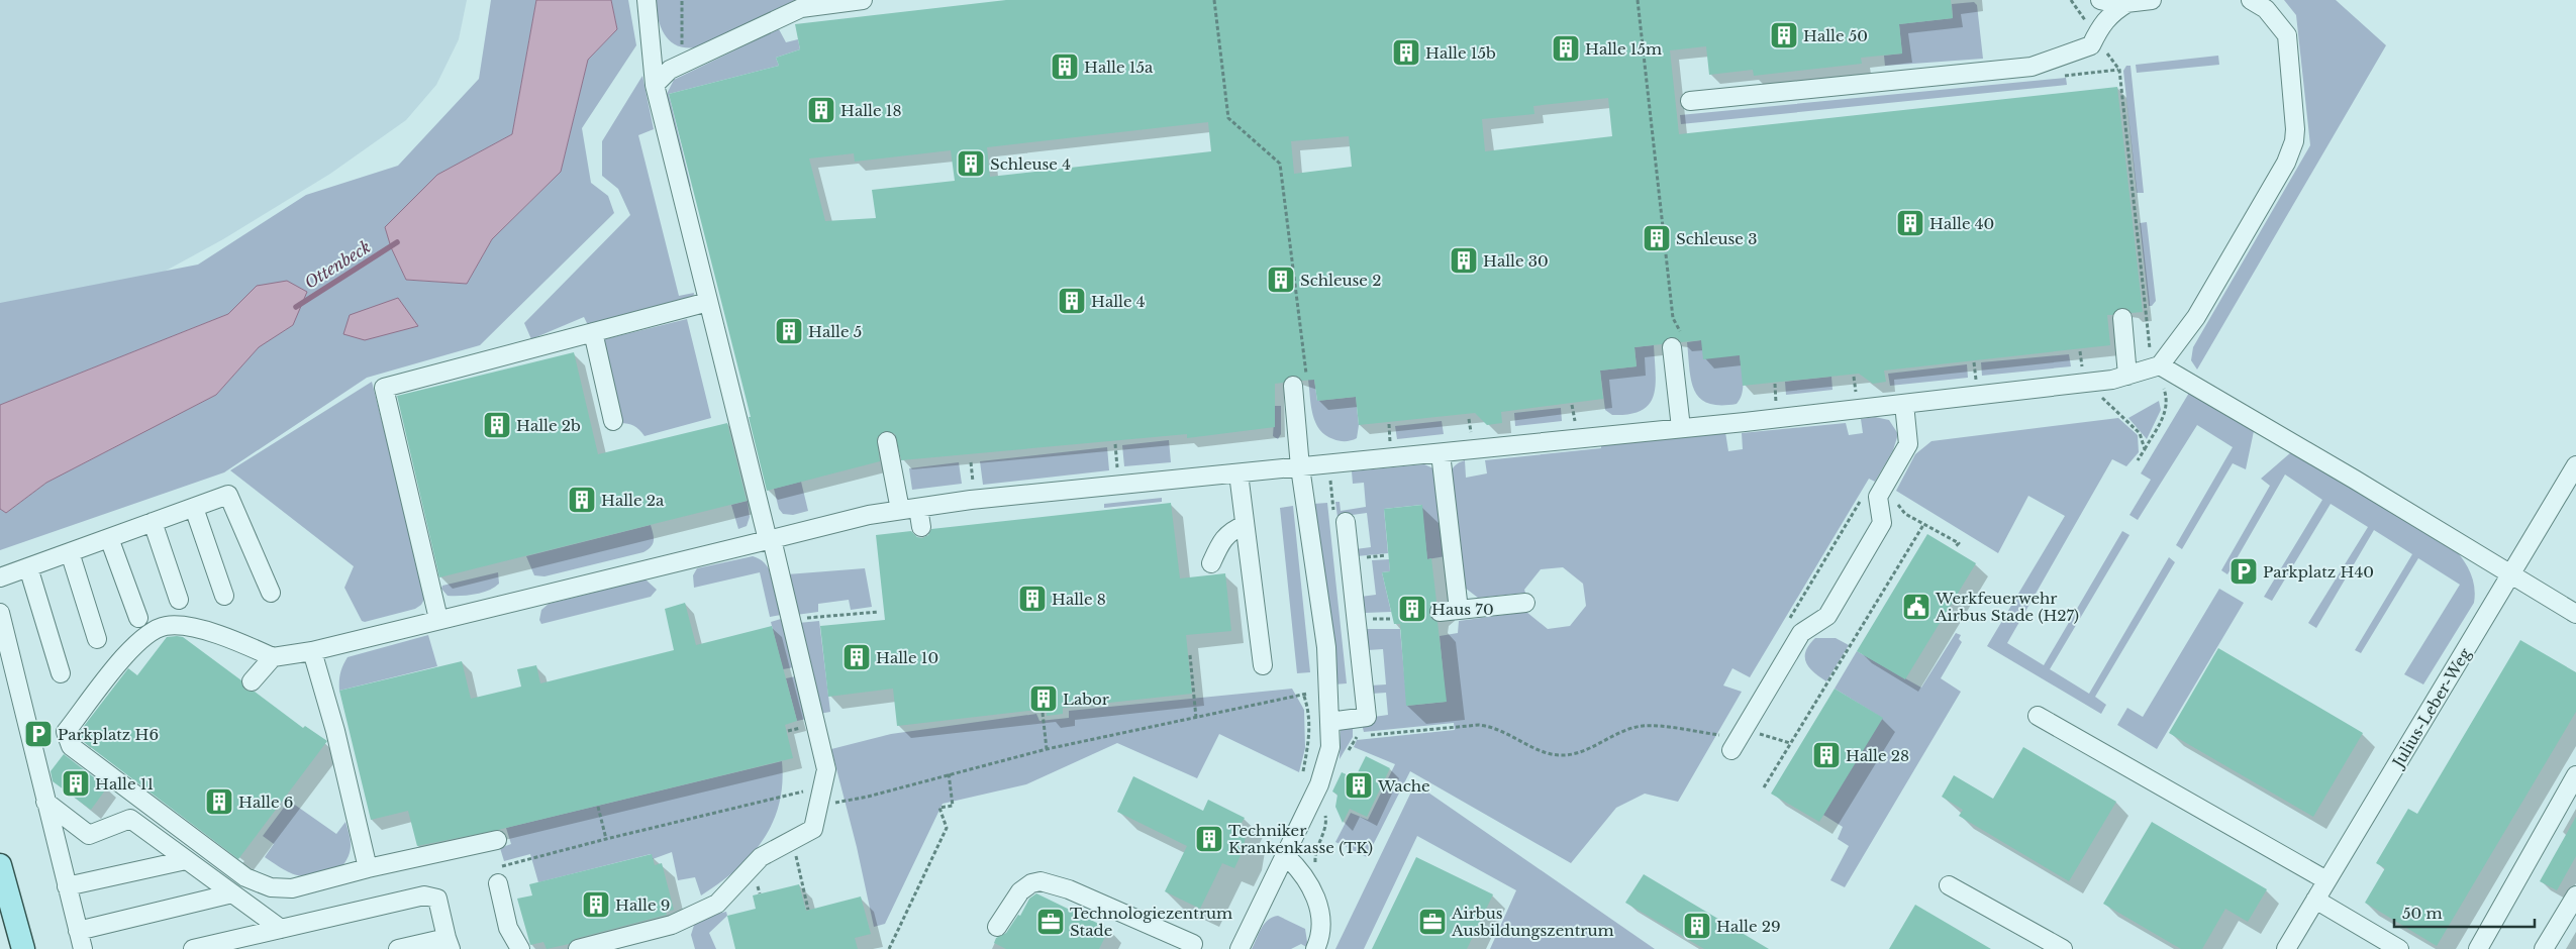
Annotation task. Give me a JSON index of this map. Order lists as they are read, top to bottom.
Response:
{
  "streets": {
    "street": ["Julius-Leber-Weg"]
  },
  "water": ["Ottenbeck"],
  "places": {
    "building": [
      "Halle 50",
      "Halle 15m",
      "Halle 15b",
      "Halle 15a",
      "Halle 18",
      "Schleuse 4",
      "Halle 40",
      "Schleuse 3",
      "Halle 30",
      "Schleuse 2",
      "Halle 4",
      "Halle 5",
      "Halle 2b",
      "Halle 2a",
      "Halle 8",
      "Haus 70",
      "Halle 10",
      "Labor",
      "Halle 28",
      "Halle 11",
      "Wache",
      "Halle 6",
      "Techniker Krankenkasse (TK)",
      "Halle 9",
      "Halle 29"
    ],
    "parking": ["Parkplatz H40", "Parkplatz H6"],
    "public building": ["Werkfeuerwehr Airbus Stade (H27)"],
    "office": ["Technologiezentrum Stade", "Airbus Ausbildungszentrum"]
  },
  "scale_bar": "50 m"
}
